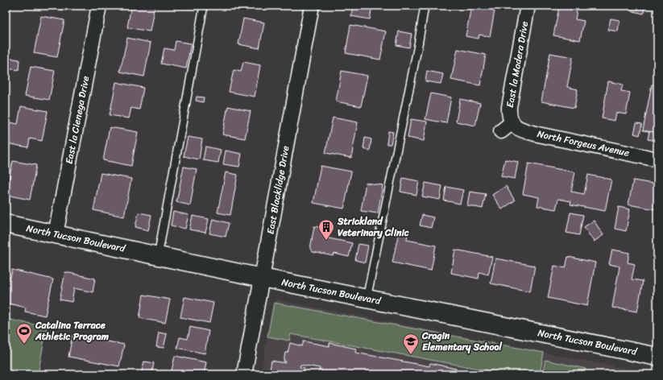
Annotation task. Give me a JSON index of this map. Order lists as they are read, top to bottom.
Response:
{
  "streets": {
    "main road": ["North Tucson Boulevard"],
    "street": [
      "East la Madera Drive",
      "East la Cienega Drive",
      "North Forgeus Avenue",
      "East Blacklidge Drive"
    ]
  },
  "crossings": [
    ["East la Madera Drive", "North Forgeus Avenue"],
    ["East la Cienega Drive", "North Tucson Boulevard"],
    ["East Blacklidge Drive", "North Tucson Boulevard"]
  ],
  "places": {
    "building": ["Strickland Veterinary Clinic"],
    "sports": ["Catalina Terrace Athletic Program"],
    "school or university": ["Cragin Elementary School"]
  }
}
